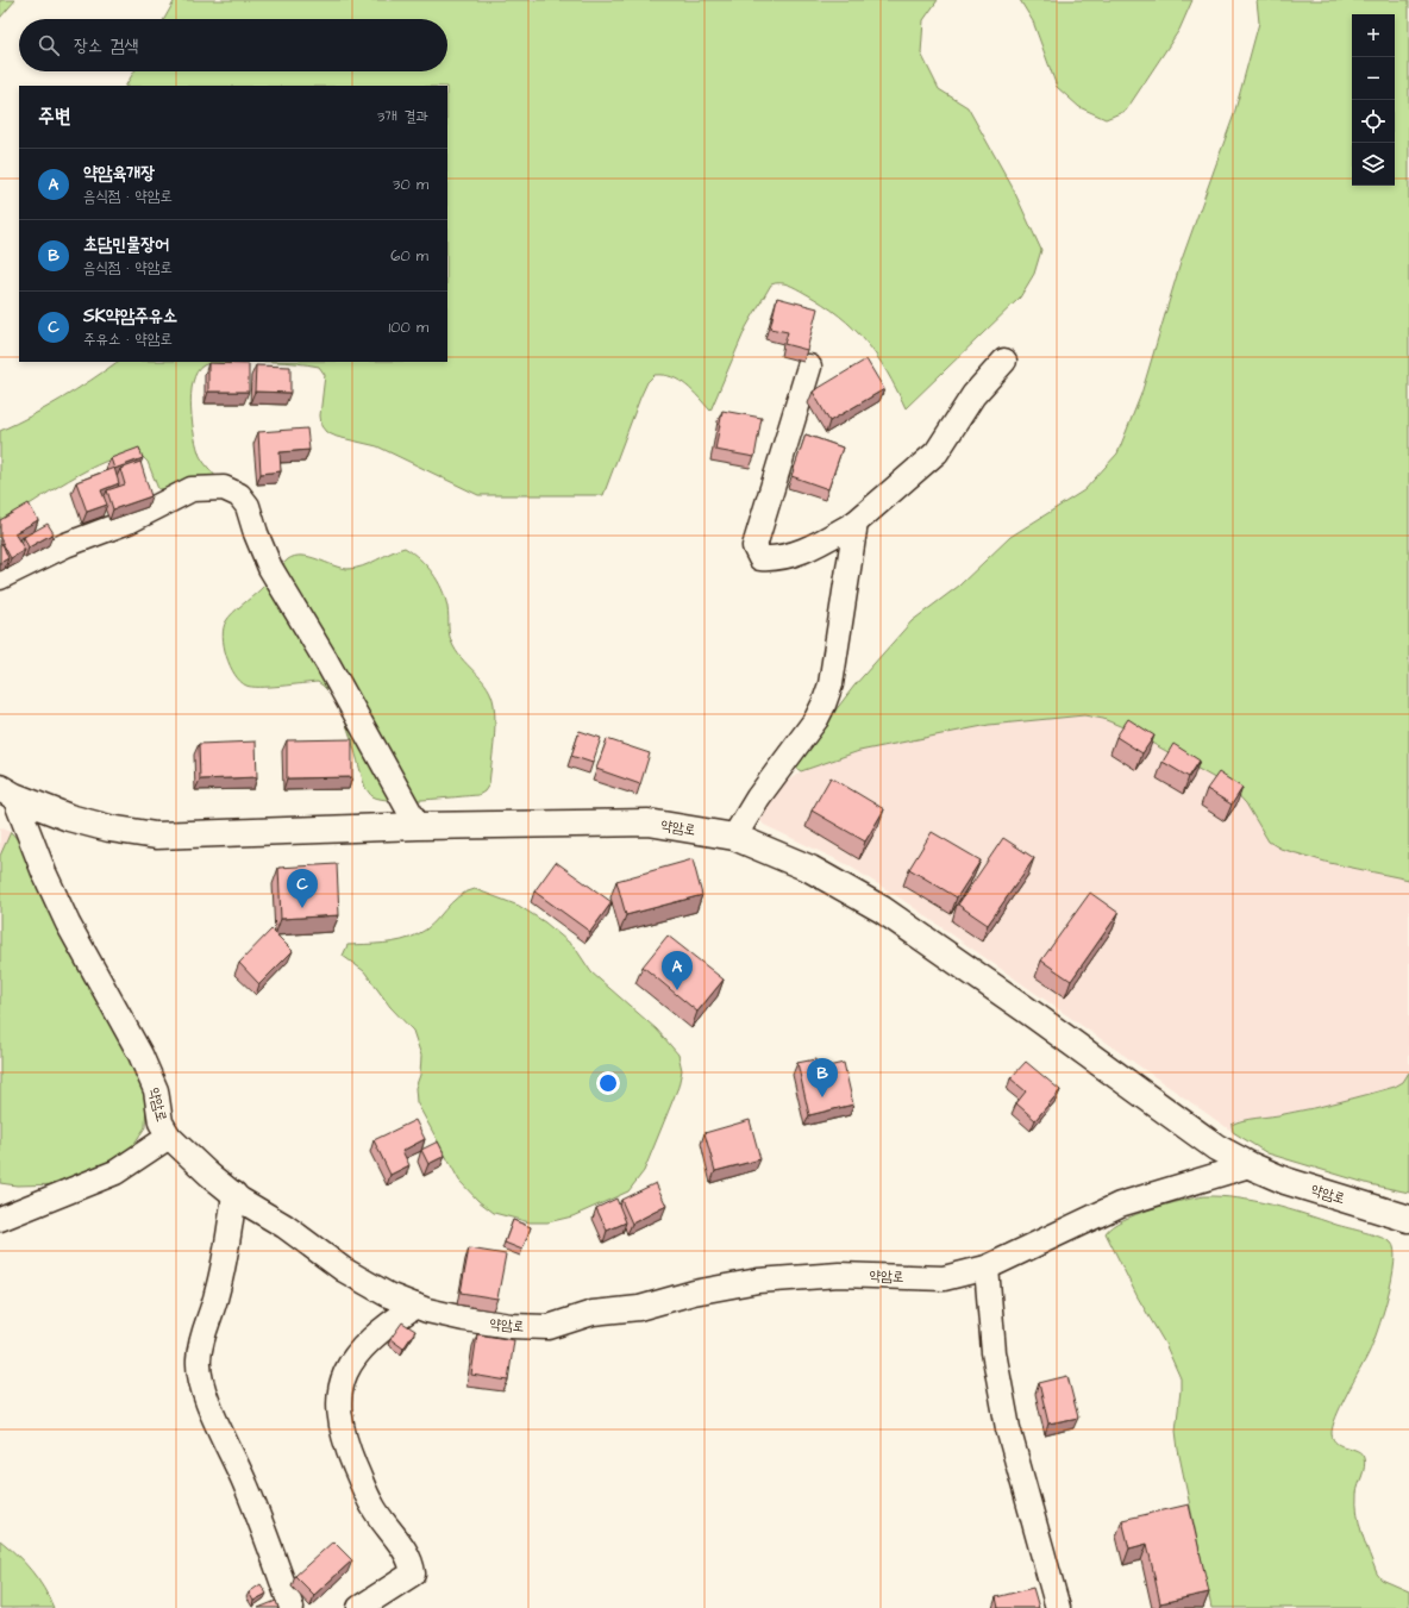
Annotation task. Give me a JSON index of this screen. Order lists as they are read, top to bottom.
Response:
{
  "streets": {
    "street": ["약암로"]
  },
  "page": {
    "map_buttons": ["+", "−"],
    "search": "장소 검색",
    "heading": ["주변", "3개 결과"],
    "list": [
      {
        "mark": "A",
        "name": "약암육개장",
        "note": "음식점 · 약암로",
        "value": "30 m"
      },
      {
        "mark": "B",
        "name": "초담민물장어",
        "note": "음식점 · 약암로",
        "value": "60 m"
      },
      {
        "mark": "C",
        "name": "SK약암주유소",
        "note": "주유소 · 약암로",
        "value": "100 m"
      }
    ],
    "pins": ["C", "A", "B"]
  }
}
